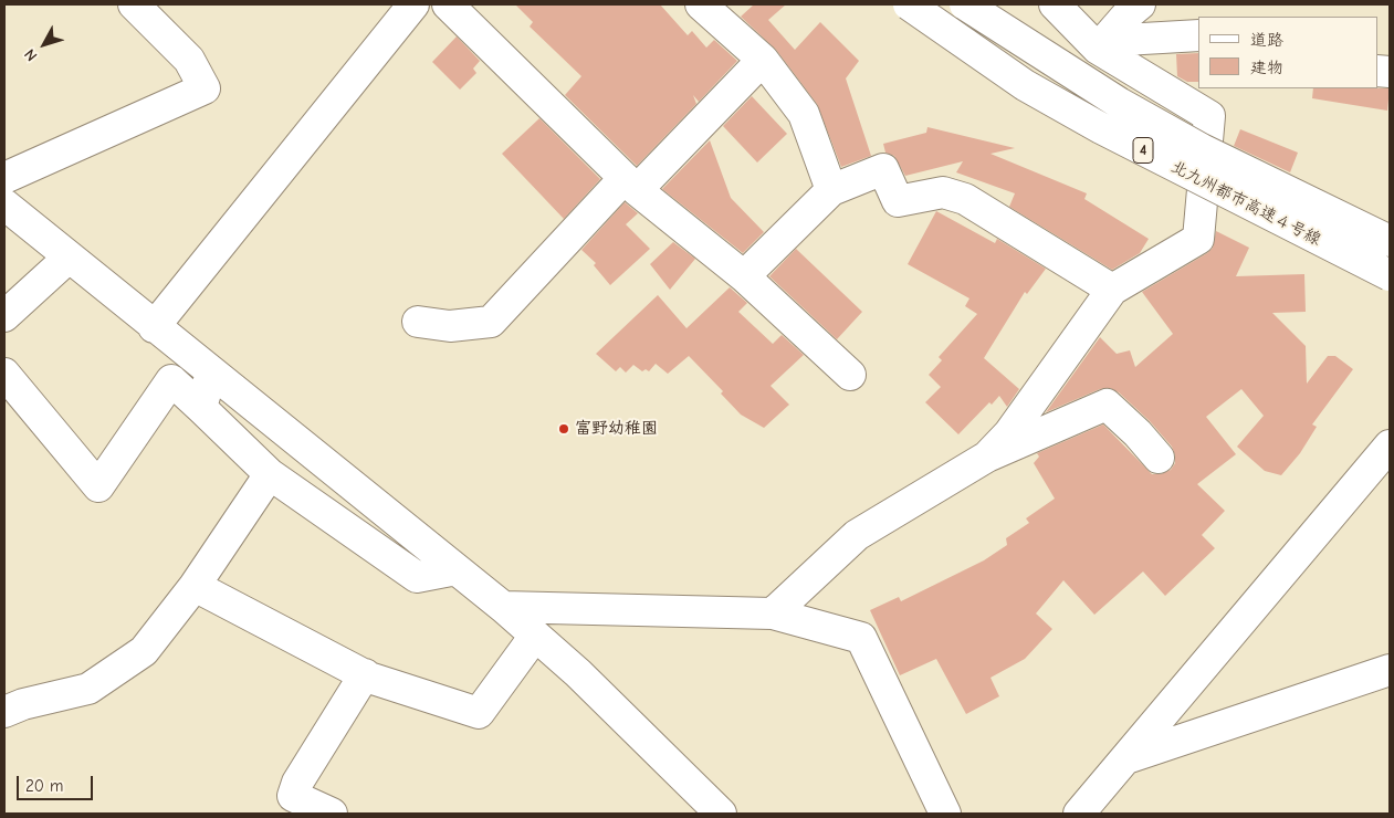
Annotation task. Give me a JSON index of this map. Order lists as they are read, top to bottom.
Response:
{
  "streets": {
    "main road": ["4", "北九州都市高速４号線"]
  },
  "places": ["富野幼稚園"],
  "legend": ["道路", "建物"],
  "scale_bar": "20 m",
  "north": "bottom left"
}
